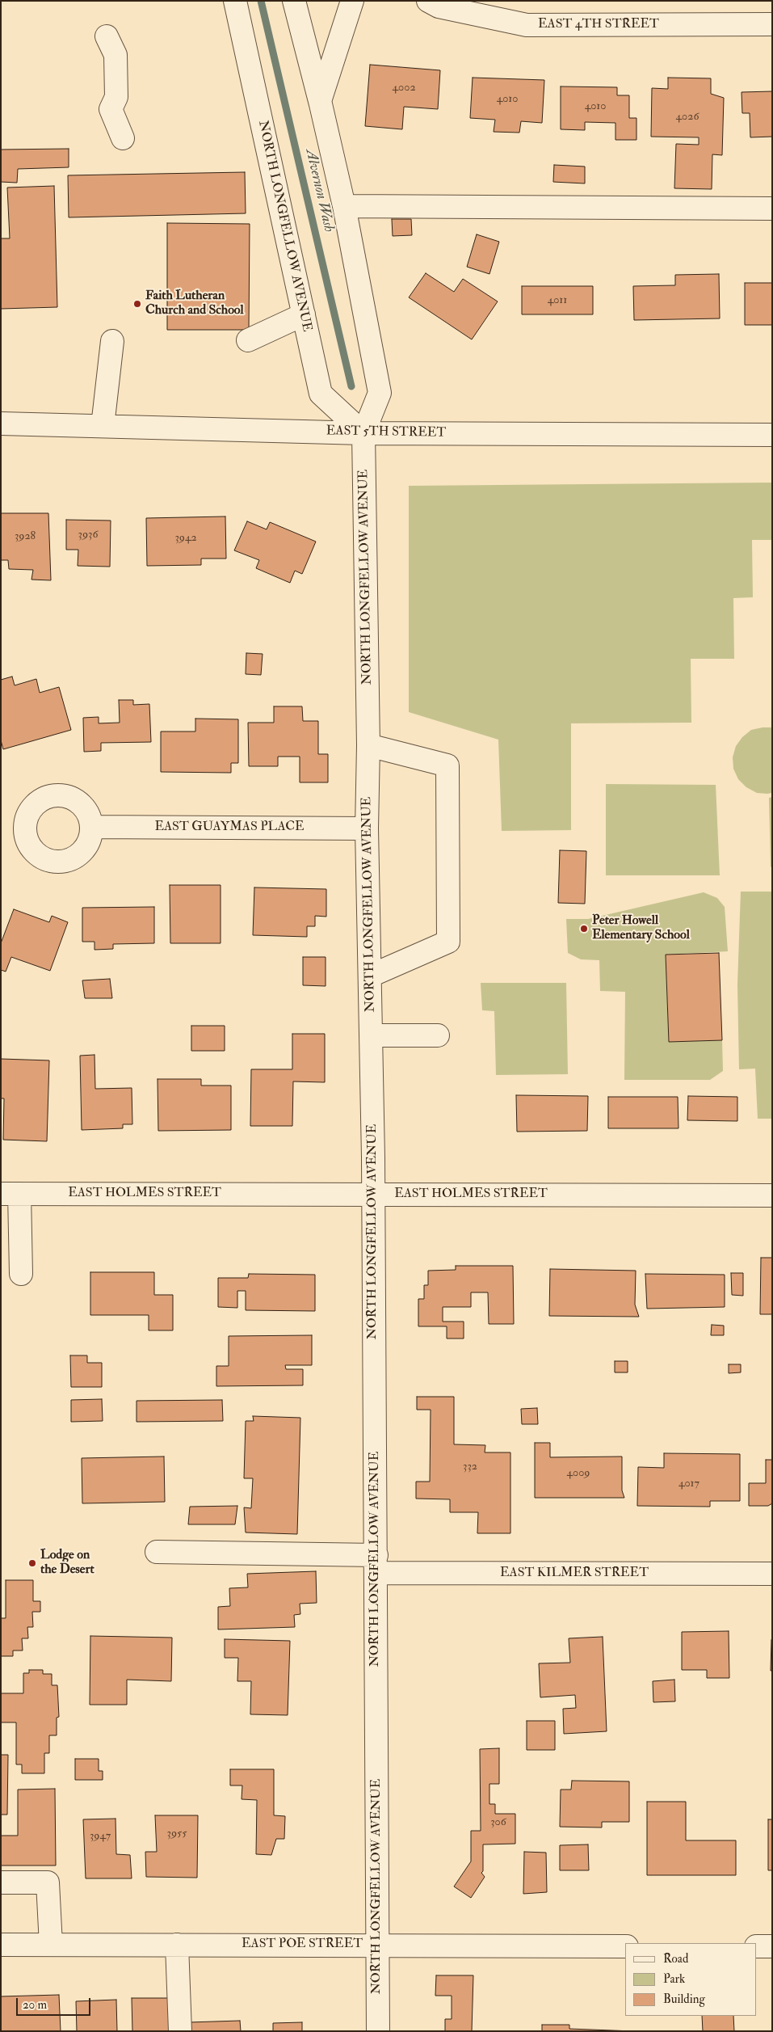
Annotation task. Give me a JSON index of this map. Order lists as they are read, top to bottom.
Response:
{
  "streets": {
    "street": [
      "EAST 4TH STREET",
      "NORTH LONGFELLOW AVENUE",
      "EAST 5TH STREET",
      "EAST GUAYMAS PLACE",
      "EAST HOLMES STREET",
      "EAST KILMER STREET",
      "EAST POE STREET"
    ]
  },
  "crossings": [
    ["NORTH LONGFELLOW AVENUE", "EAST 5TH STREET"],
    ["NORTH LONGFELLOW AVENUE", "EAST GUAYMAS PLACE"],
    ["NORTH LONGFELLOW AVENUE", "EAST HOLMES STREET"],
    ["NORTH LONGFELLOW AVENUE", "EAST KILMER STREET"],
    ["NORTH LONGFELLOW AVENUE", "EAST POE STREET"]
  ],
  "water": ["Alvernon Wash"],
  "places": ["Faith Lutheran Church and School", "Peter Howell Elementary School", "Lodge on the Desert"],
  "house_numbers": [
    "4002",
    "4010",
    "4010",
    "4026",
    "4011",
    "3936",
    "3928",
    "3942",
    "332",
    "4009",
    "4017",
    "306",
    "3955",
    "3947"
  ],
  "legend": ["Road", "Park", "Building"],
  "scale_bar": "20 m"
}
